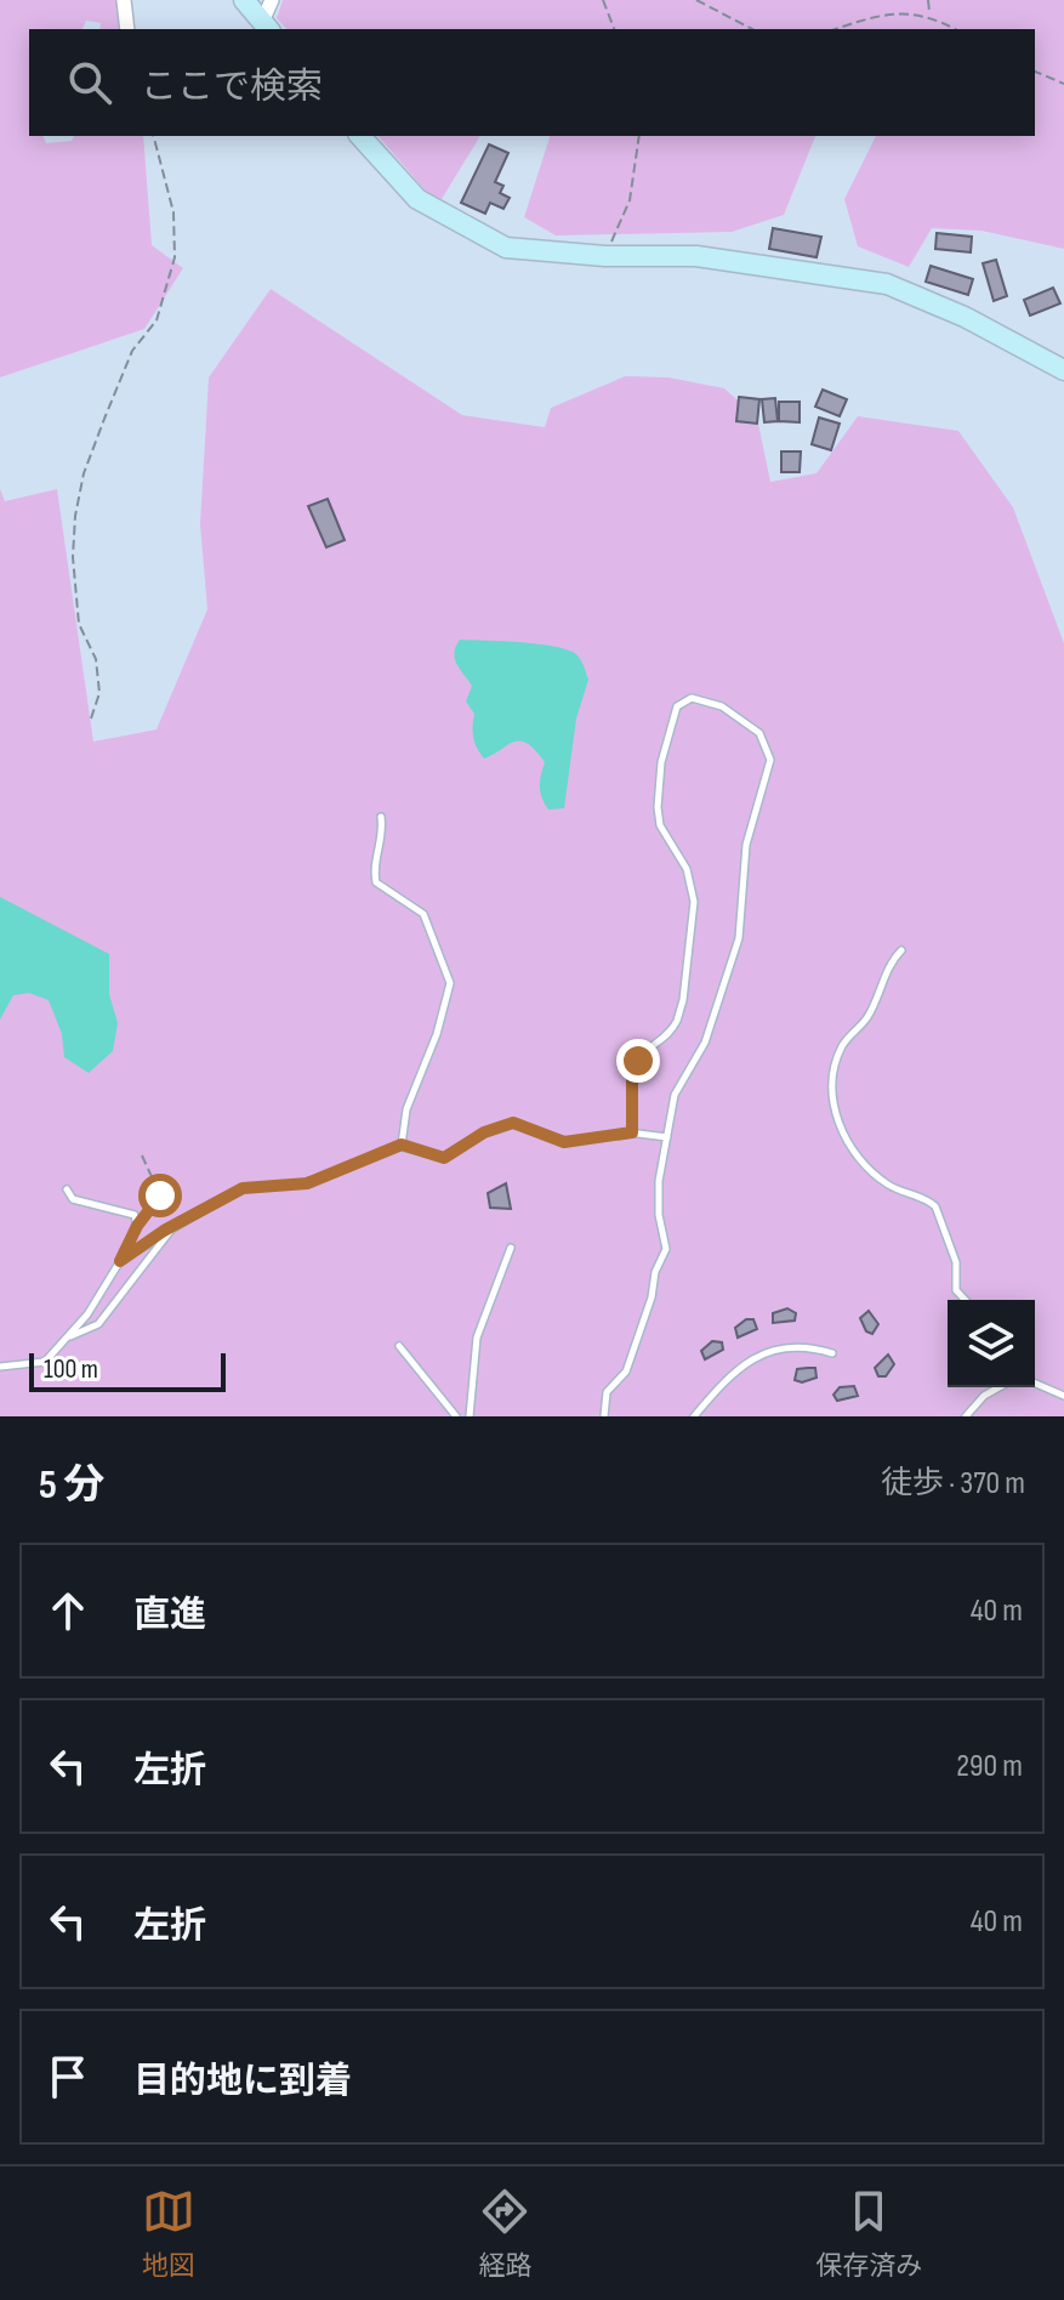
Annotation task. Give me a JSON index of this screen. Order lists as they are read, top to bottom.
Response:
{
  "scale_bar": "100 m",
  "page": {
    "search": "ここで検索",
    "scale": "100 m",
    "heading": ["5 分", "徒歩 · 370 m"],
    "list": [
      ["直進", "40 m"],
      ["左折", "290 m"],
      ["左折", "40 m"],
      "目的地に到着"
    ],
    "nav": ["地図", "経路", "保存済み"]
  }
}
